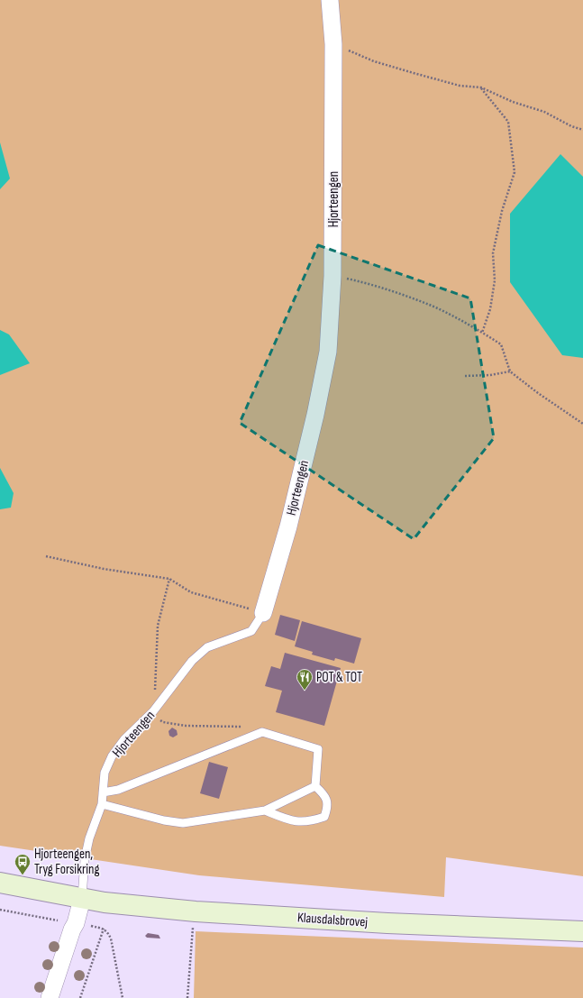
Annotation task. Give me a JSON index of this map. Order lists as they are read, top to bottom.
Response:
{
  "streets": {
    "street": ["Hjorteengen", "Klausdalsbrovej"]
  },
  "crossings": [
    ["Hjorteengen", "Klausdalsbrovej"]
  ],
  "places": {
    "restaurant": ["POT & TOT"],
    "bus stop": ["Hjorteengen, Tryg Forsikring"]
  }
}
